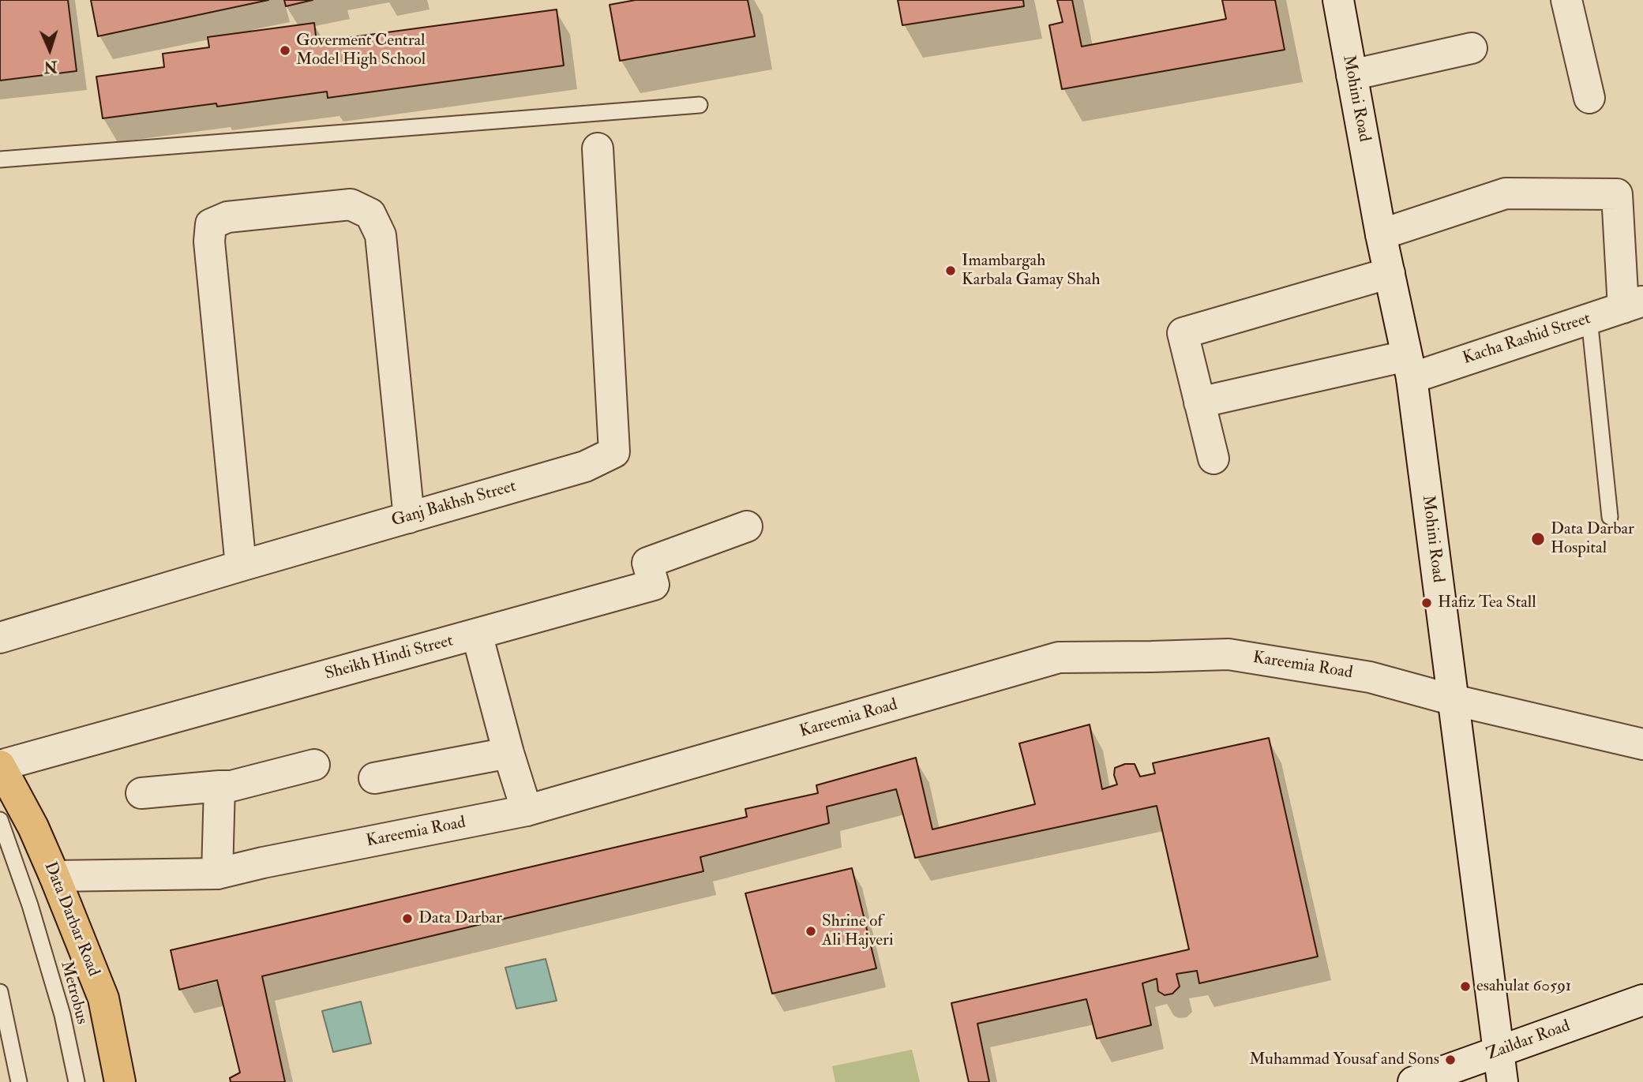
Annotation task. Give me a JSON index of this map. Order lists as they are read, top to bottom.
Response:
{
  "streets": {
    "main road": ["Data Darbar Road"],
    "street": [
      "Mohini Road",
      "Kacha Rashid Street",
      "Ganj Bakhsh Street",
      "Sheikh Hindi Street",
      "Kareemia Road",
      "Zaildar Road"
    ],
    "lane": ["Metrobus"]
  },
  "crossings": [
    ["Mohini Road", "Kacha Rashid Street"],
    ["Mohini Road", "Kareemia Road"],
    ["Mohini Road", "Zaildar Road"],
    ["Sheikh Hindi Street", "Data Darbar Road"],
    ["Kareemia Road", "Data Darbar Road"],
    ["Data Darbar Road", "Metrobus"]
  ],
  "places": [
    "Goverment Central Model High School",
    "Imambargah Karbala Gamay Shah",
    "Data Darbar Hospital",
    "Hafiz Tea Stall",
    "Data Darbar",
    "Shrine of Ali Hajveri",
    "esahulat 60591",
    "Muhammad Yousaf and Sons"
  ],
  "north": "bottom"
}
